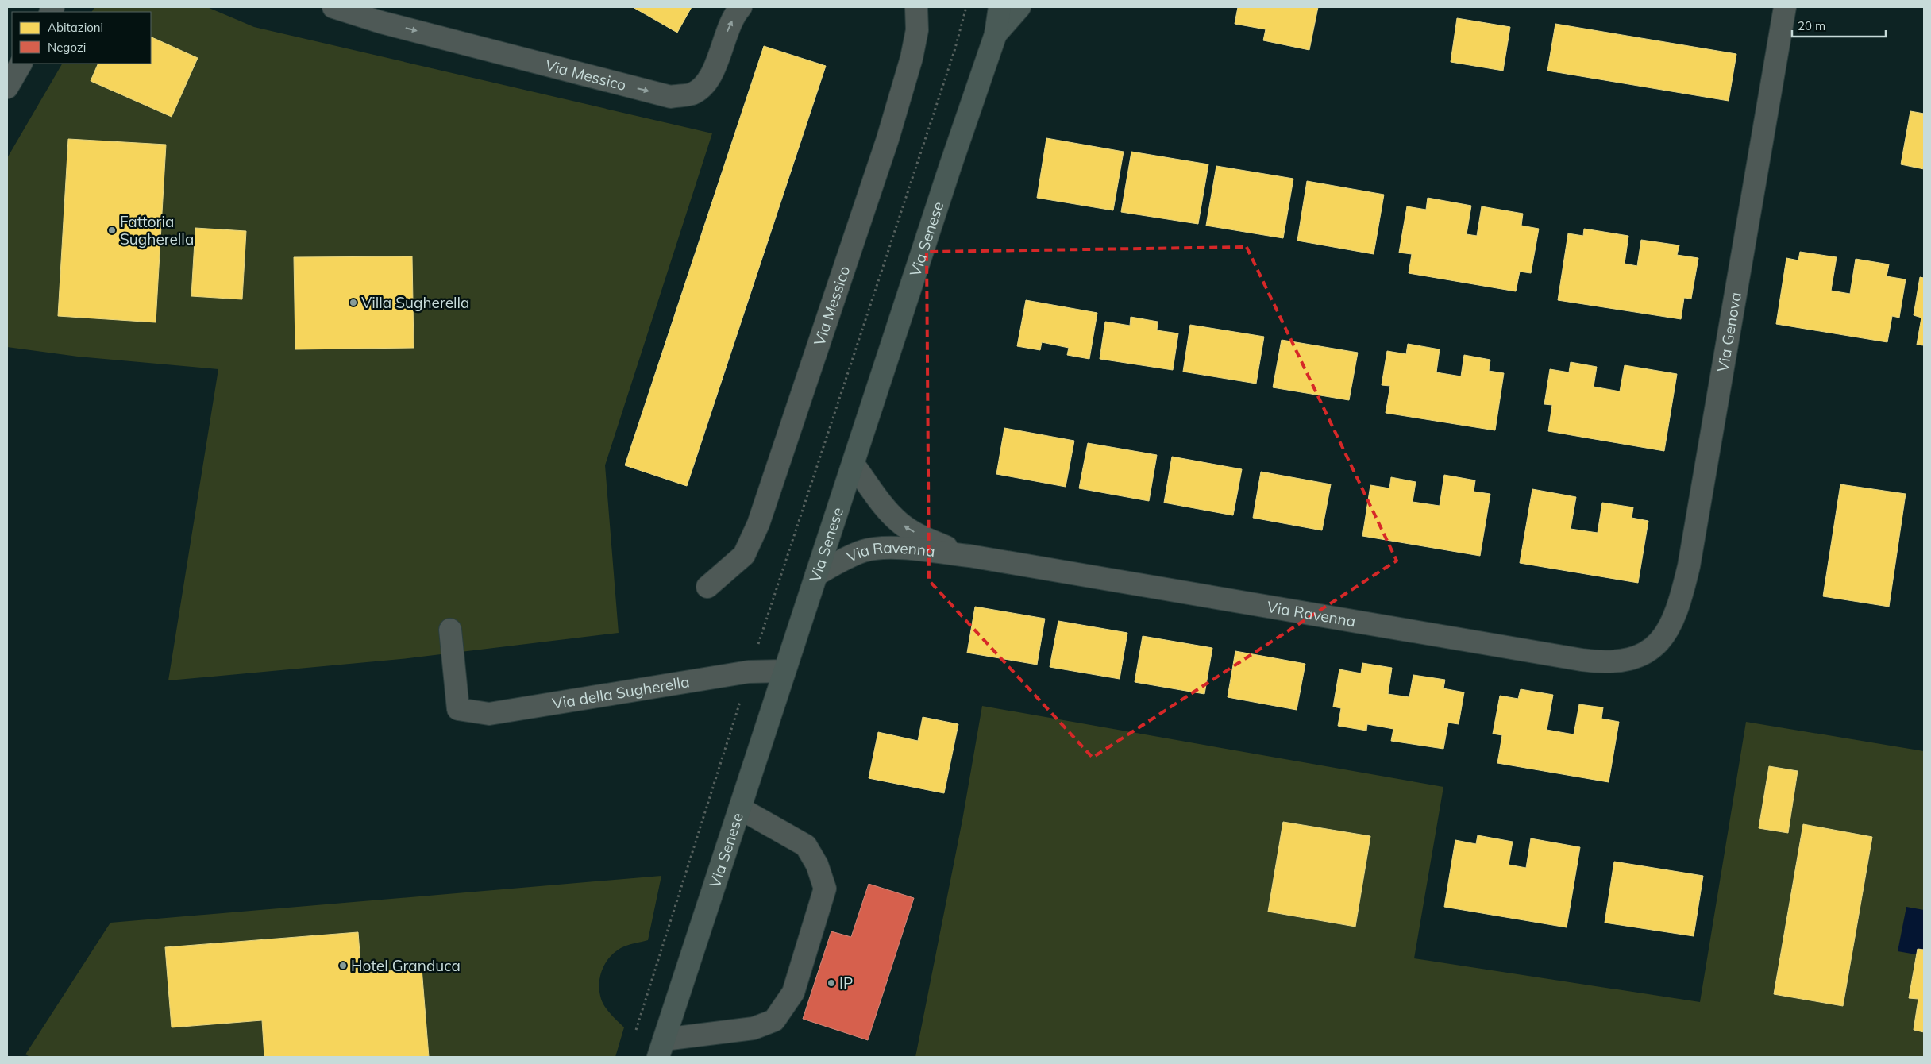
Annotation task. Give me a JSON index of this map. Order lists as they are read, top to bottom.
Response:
{
  "streets": {
    "main road": ["Via Senese"],
    "street": [
      "Via Messico",
      "Via Genova",
      "Via Ravenna",
      "Via della Sugherella"
    ]
  },
  "crossings": [
    ["Via Senese", "Via Ravenna"],
    ["Via Senese", "Via della Sugherella"],
    ["Via Genova", "Via Ravenna"]
  ],
  "places": [
    "Fattoria Sugherella",
    "Villa Sugherella",
    "Hotel Granduca",
    "IP"
  ],
  "legend": ["Abitazioni", "Negozi"],
  "scale_bar": "20 m"
}
